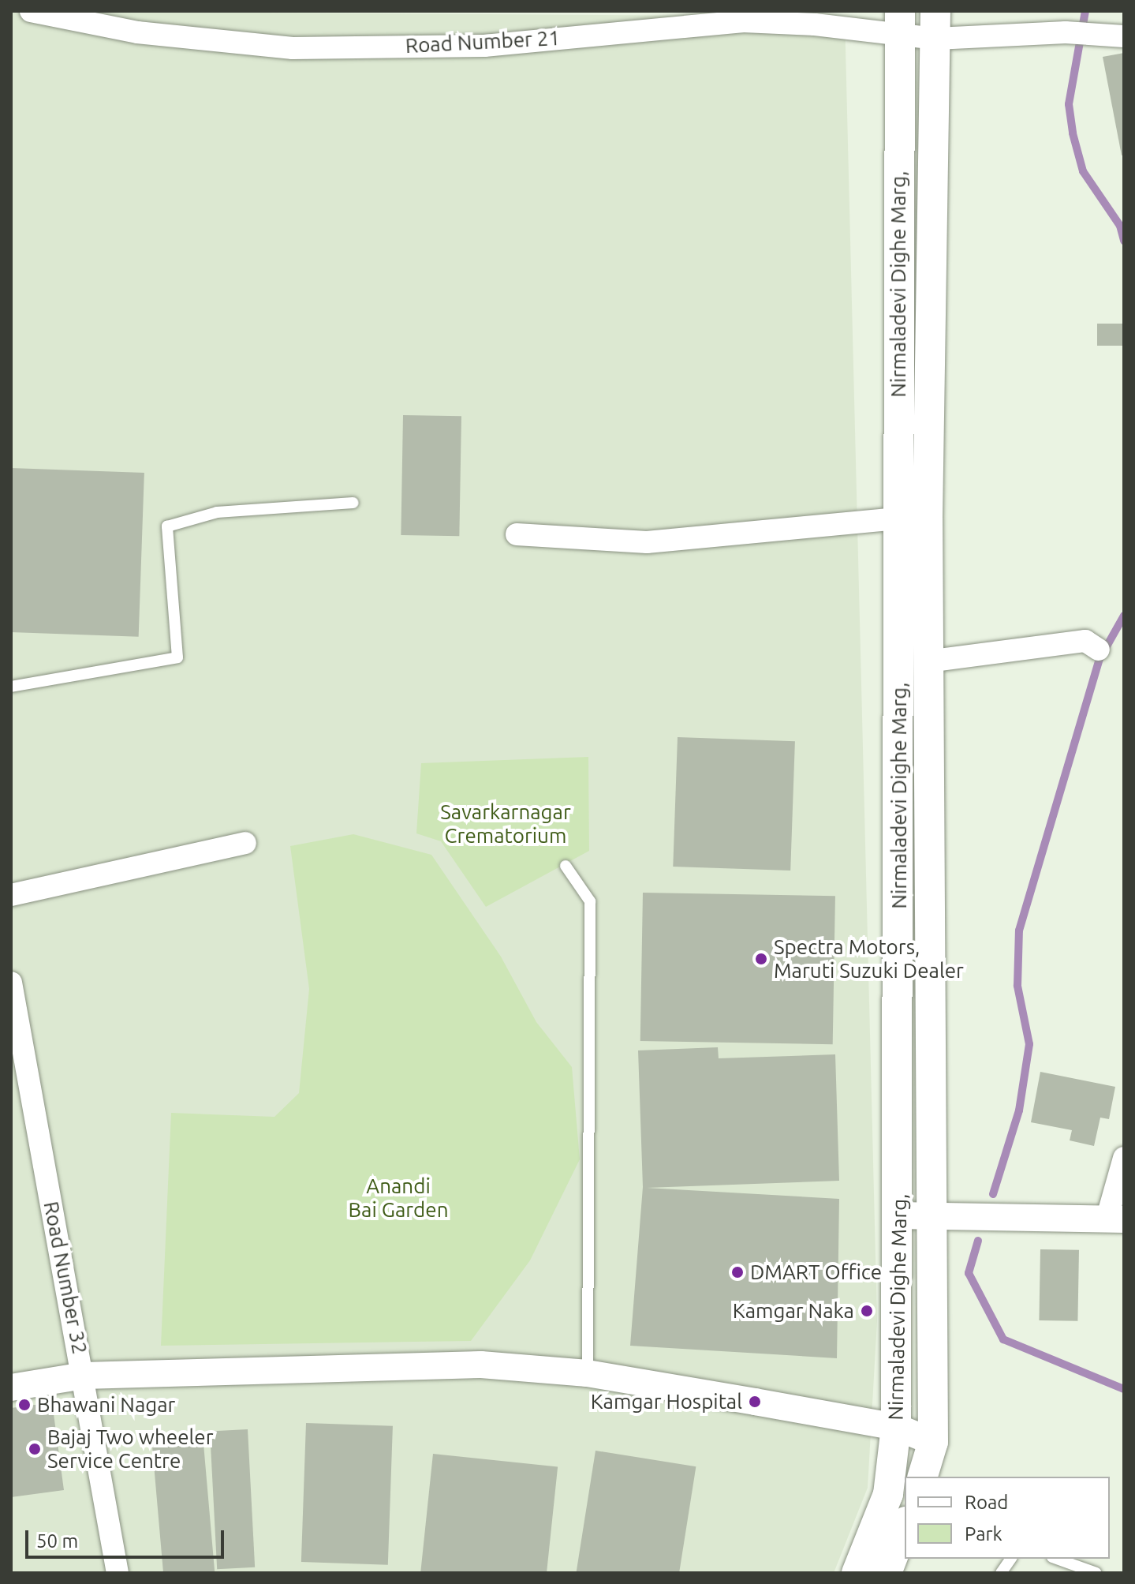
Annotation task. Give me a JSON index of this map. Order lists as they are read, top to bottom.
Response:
{
  "streets": {
    "main road": ["Nirmaladevi Dighe Marg,"],
    "street": ["Road Number 21", "Road Number 32"]
  },
  "crossings": [
    ["Road Number 21", "Nirmaladevi Dighe Marg,"]
  ],
  "parks": ["Savarkarnagar Crematorium", "Anandi Bai Garden"],
  "places": [
    "Spectra Motors, Maruti Suzuki Dealer",
    "DMART Office",
    "Kamgar Naka",
    "Kamgar Hospital",
    "Bhawani Nagar",
    "Bajaj Two wheeler Service Centre"
  ],
  "legend": ["Road", "Park"],
  "scale_bar": "50 m"
}
